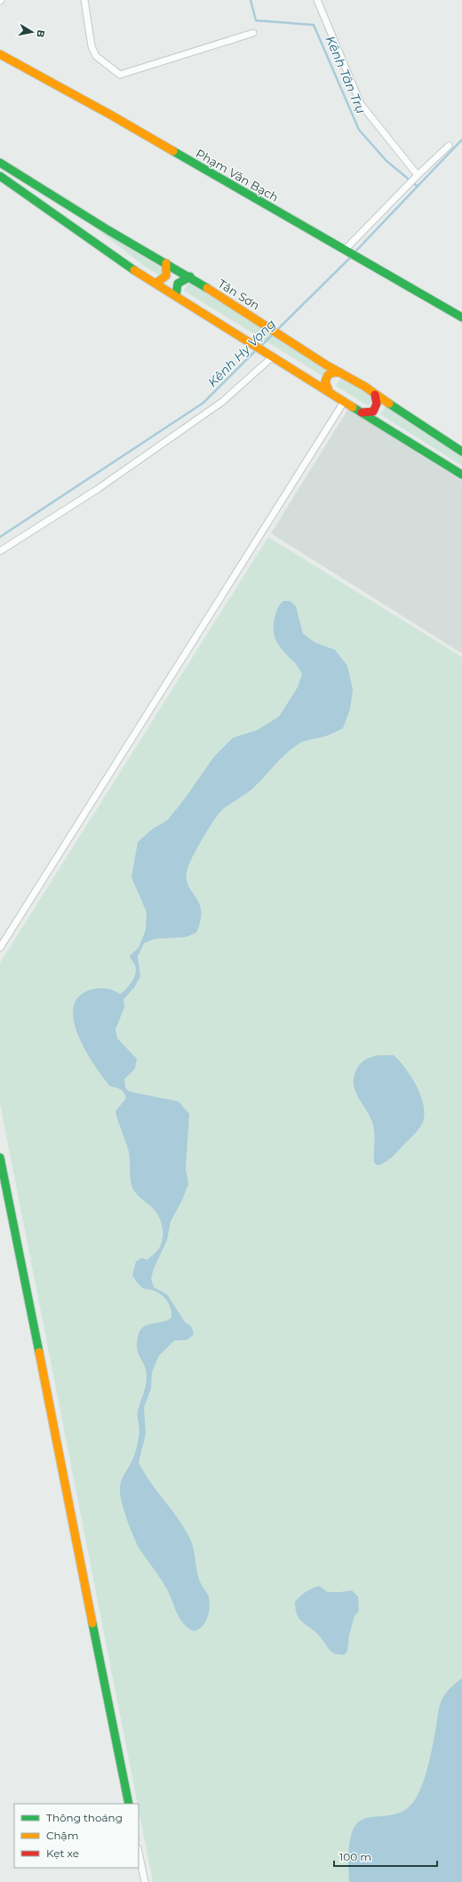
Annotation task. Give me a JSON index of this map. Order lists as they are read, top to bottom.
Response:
{
  "streets": {
    "street": ["Phạm Văn Bạch", "Tân Sơn"]
  },
  "water": ["Kênh Tân Trụ", "Kênh Hy Vọng"],
  "legend": ["Thông thoáng", "Chậm", "Kẹt xe"],
  "scale_bar": "100 m",
  "north": "right"
}
